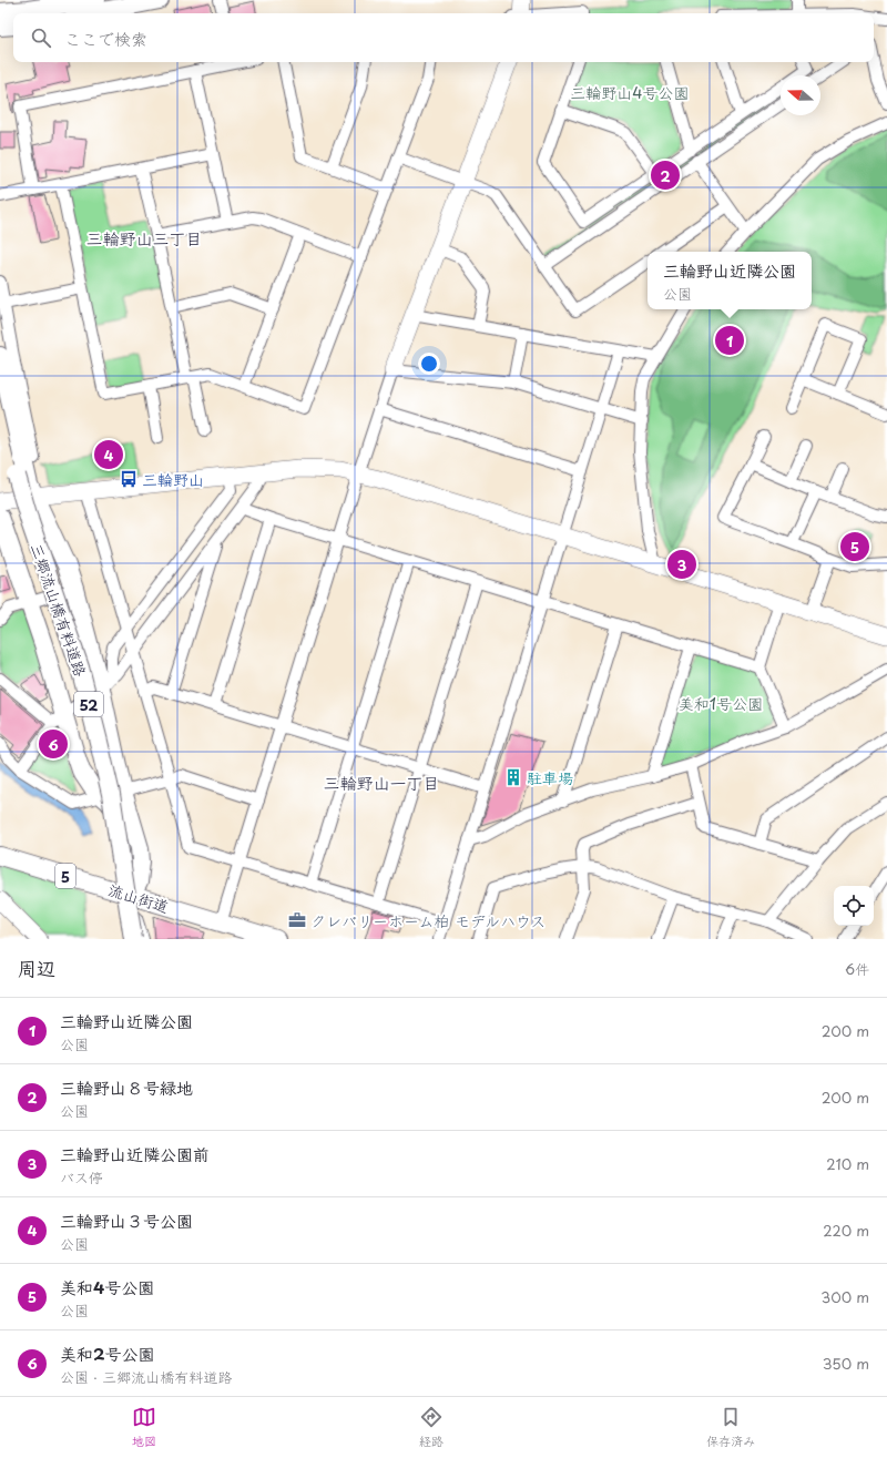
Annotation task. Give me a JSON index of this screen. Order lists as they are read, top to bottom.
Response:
{
  "streets": {
    "main road": [
      "三郷流山橋有料道路",
      "52",
      "5",
      "流山街道"
    ]
  },
  "districts": ["三輪野山三丁目", "三輪野山一丁目"],
  "parks": ["三輪野山4号公園", "美和1号公園"],
  "places": {
    "bus stop": ["三輪野山"],
    "building": ["駐車場"],
    "office": ["クレバリーホーム柏 モデルハウス"]
  },
  "north": "left",
  "page": {
    "search": "ここで検索",
    "pins": [
      "2",
      "1",
      "4",
      "5",
      "3",
      "6"
    ],
    "popup": ["三輪野山近隣公園", "公園"],
    "heading": ["周辺", "6件"],
    "list": [
      {
        "mark": "1",
        "name": "三輪野山近隣公園",
        "note": "公園",
        "value": "200 m"
      },
      {
        "mark": "2",
        "name": "三輪野山８号緑地",
        "note": "公園",
        "value": "200 m"
      },
      {
        "mark": "3",
        "name": "三輪野山近隣公園前",
        "note": "バス停",
        "value": "210 m"
      },
      {
        "mark": "4",
        "name": "三輪野山３号公園",
        "note": "公園",
        "value": "220 m"
      },
      {
        "mark": "5",
        "name": "美和4号公園",
        "note": "公園",
        "value": "300 m"
      },
      {
        "mark": "6",
        "name": "美和2号公園",
        "note": "公園 · 三郷流山橋有料道路",
        "value": "350 m"
      }
    ],
    "nav": ["地図", "経路", "保存済み"]
  }
}
